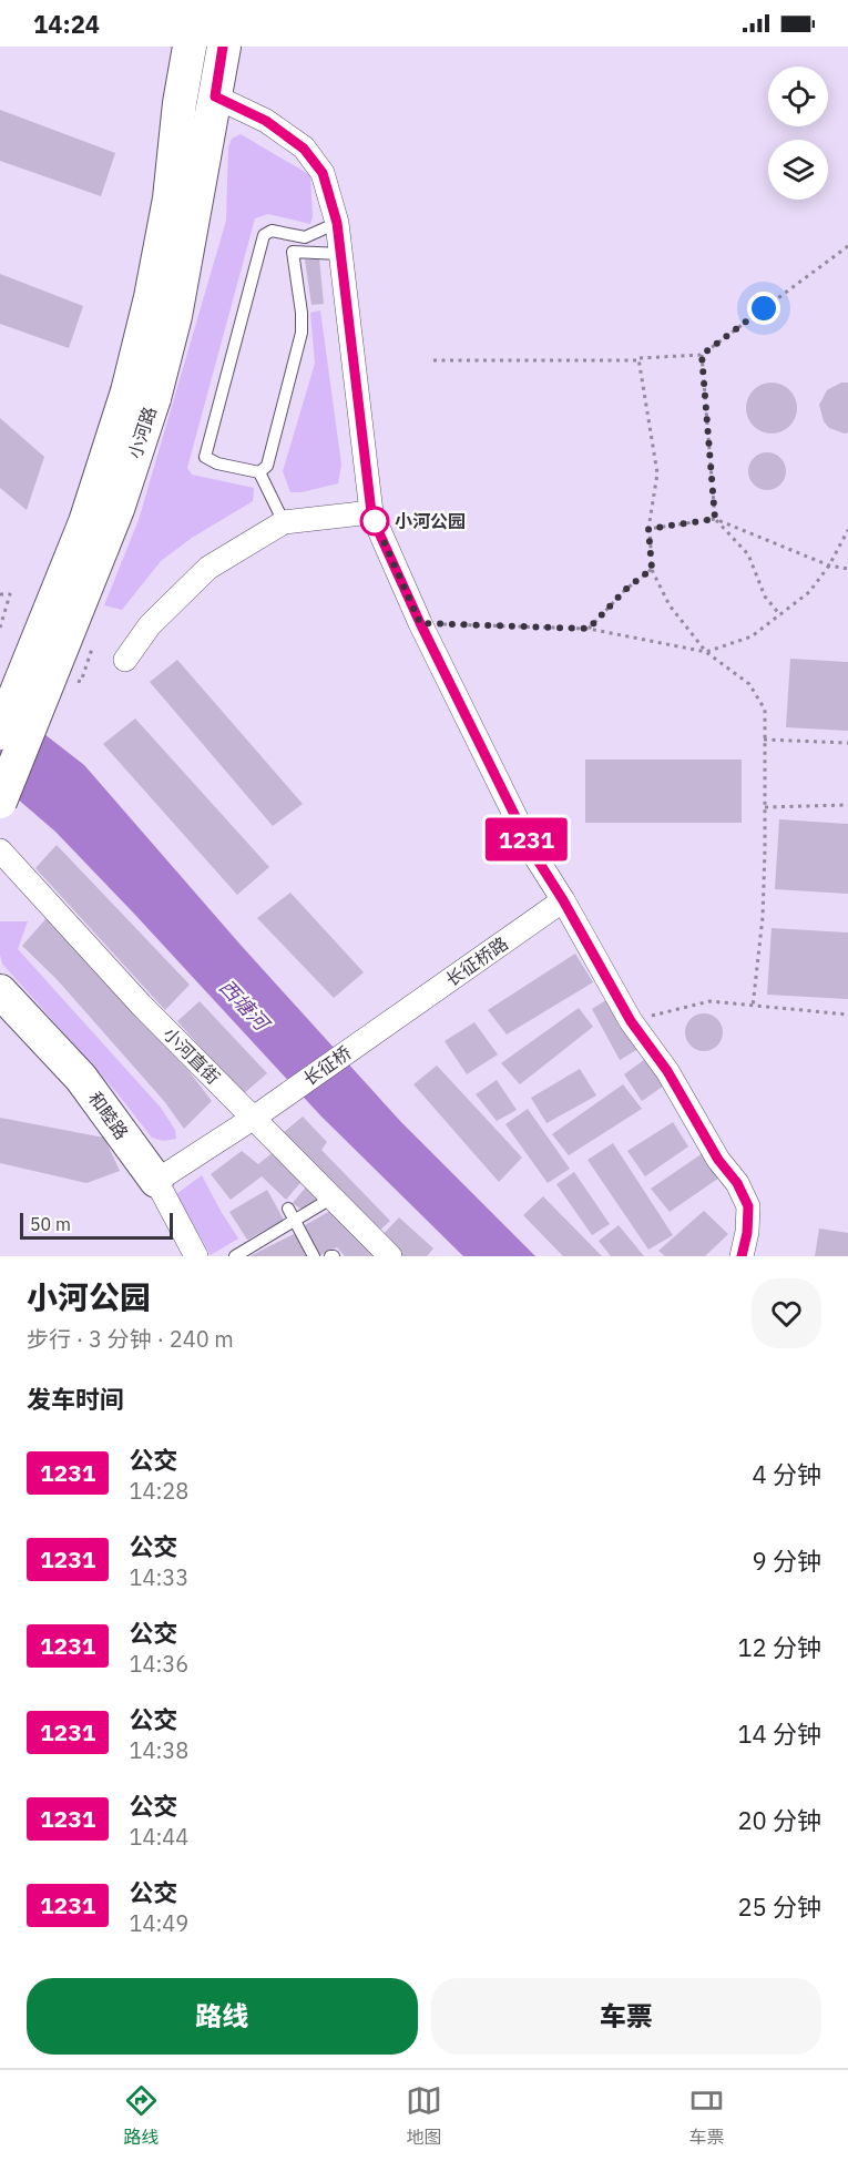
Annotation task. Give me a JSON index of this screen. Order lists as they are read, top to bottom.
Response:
{
  "streets": {
    "main road": ["小河路", "和睦路"],
    "street": ["长征桥路", "小河直街", "长征桥"]
  },
  "crossings": [
    ["长征桥路", "长征桥"],
    ["小河直街", "长征桥"]
  ],
  "water": ["西塘河"],
  "places": ["小河公园"],
  "lines": ["bus line 1231"],
  "scale_bar": "50 m",
  "page": {
    "status": "14:24",
    "on_map": "1231",
    "scale": "50 m",
    "heading": [
      ["小河公园", "步行 · 3 分钟 · 240 m"],
      "发车时间"
    ],
    "list": [
      {
        "mark": "1231",
        "name": "公交",
        "note": "14:28",
        "value": "4 分钟"
      },
      {
        "mark": "1231",
        "name": "公交",
        "note": "14:33",
        "value": "9 分钟"
      },
      {
        "mark": "1231",
        "name": "公交",
        "note": "14:36",
        "value": "12 分钟"
      },
      {
        "mark": "1231",
        "name": "公交",
        "note": "14:38",
        "value": "14 分钟"
      },
      {
        "mark": "1231",
        "name": "公交",
        "note": "14:44",
        "value": "20 分钟"
      },
      {
        "mark": "1231",
        "name": "公交",
        "note": "14:49",
        "value": "25 分钟"
      }
    ],
    "buttons": ["路线", "车票"],
    "tabs": ["路线", "地图", "车票"]
  }
}
